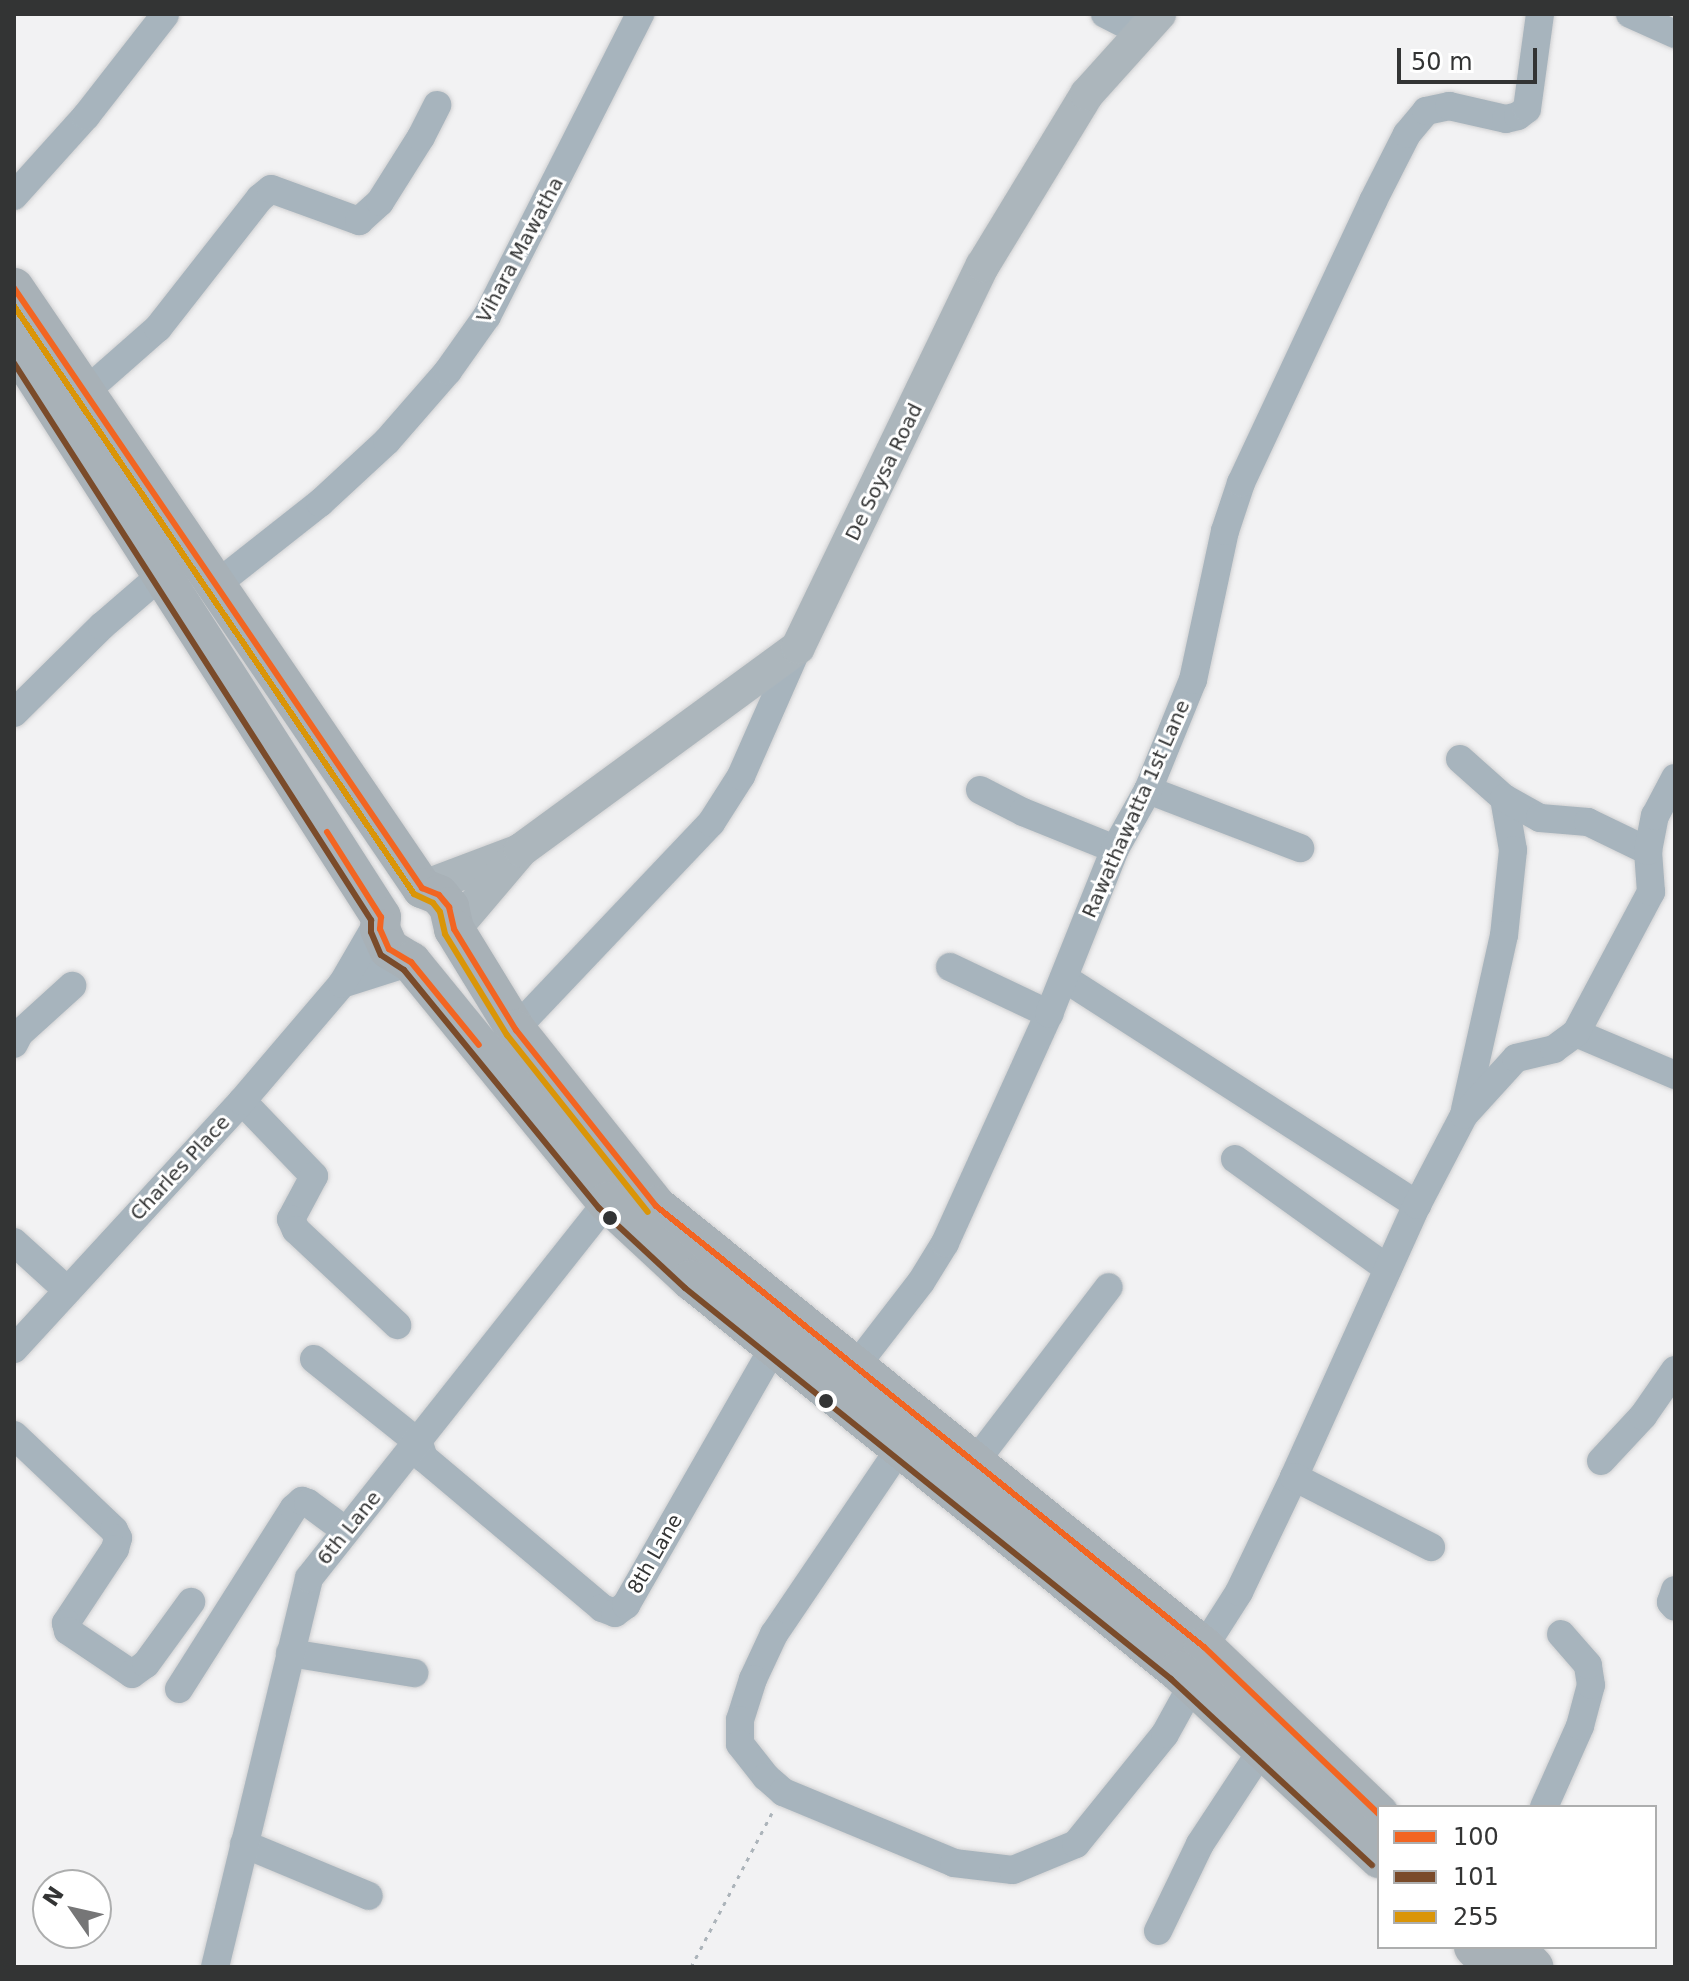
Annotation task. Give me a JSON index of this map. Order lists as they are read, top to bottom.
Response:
{
  "streets": {
    "highway": ["De Soysa Road"],
    "street": [
      "Vihara Mawatha",
      "Rawathawatta 1st Lane",
      "Charles Place",
      "6th Lane",
      "8th Lane"
    ]
  },
  "crossings": [
    ["De Soysa Road", "Charles Place"],
    ["6th Lane", "8th Lane"]
  ],
  "lines": ["transit line 100", "transit line 255", "transit line 101"],
  "legend": ["100", "101", "255"],
  "scale_bar": "50 m",
  "north": "top left"
}
